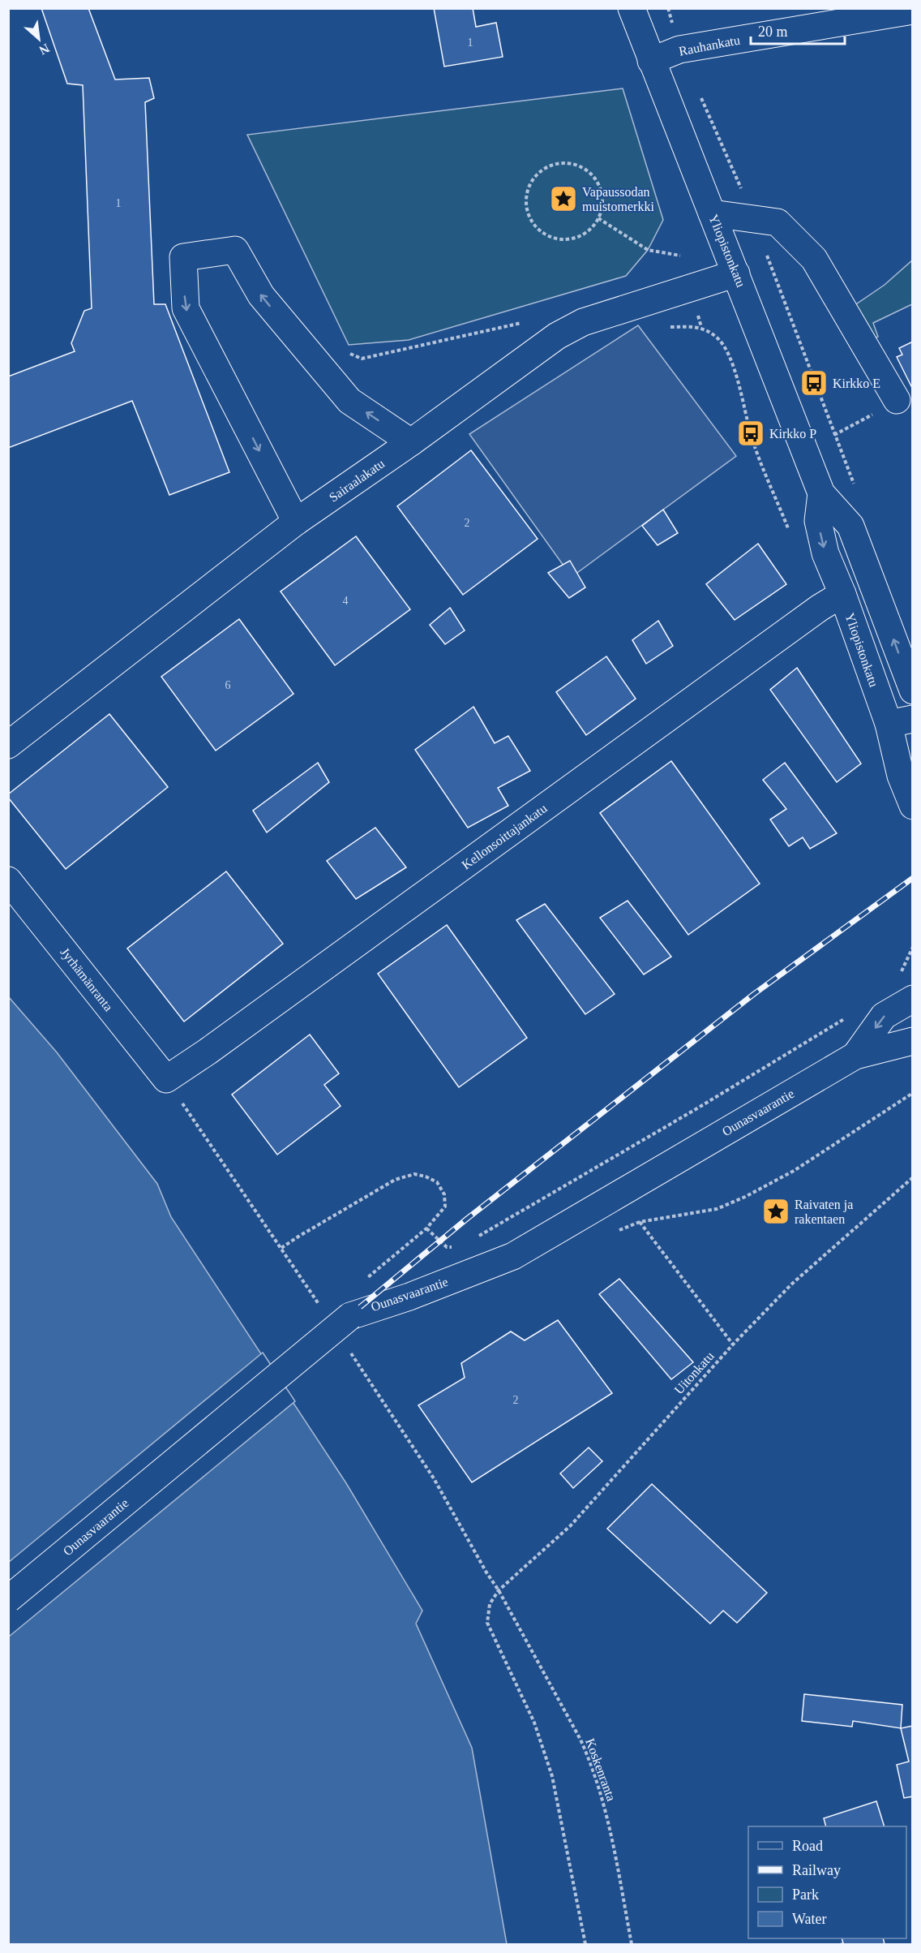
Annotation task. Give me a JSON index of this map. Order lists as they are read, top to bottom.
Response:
{
  "streets": {
    "street": [
      "Rauhankatu",
      "Yliopistonkatu",
      "Sairaalakatu",
      "Kellonsoittajankatu",
      "Jyrhämänranta",
      "Ounasvaarantie"
    ],
    "path": ["Uitonkatu", "Koskenranta"]
  },
  "crossings": [
    ["Rauhankatu", "Yliopistonkatu"],
    ["Yliopistonkatu", "Sairaalakatu"],
    ["Yliopistonkatu", "Kellonsoittajankatu"],
    ["Kellonsoittajankatu", "Jyrhämänranta"],
    ["Uitonkatu", "Koskenranta"]
  ],
  "places": {
    "place": ["Vapaussodan muistomerkki", "Raivaten ja rakentaen"],
    "bus stop": ["Kirkko E", "Kirkko P"]
  },
  "house_numbers": [
    "1",
    "1",
    "2",
    "4",
    "6",
    "2"
  ],
  "legend": [
    "Road",
    "Railway",
    "Park",
    "Water"
  ],
  "scale_bar": "20 m",
  "north": "bottom right"
}
